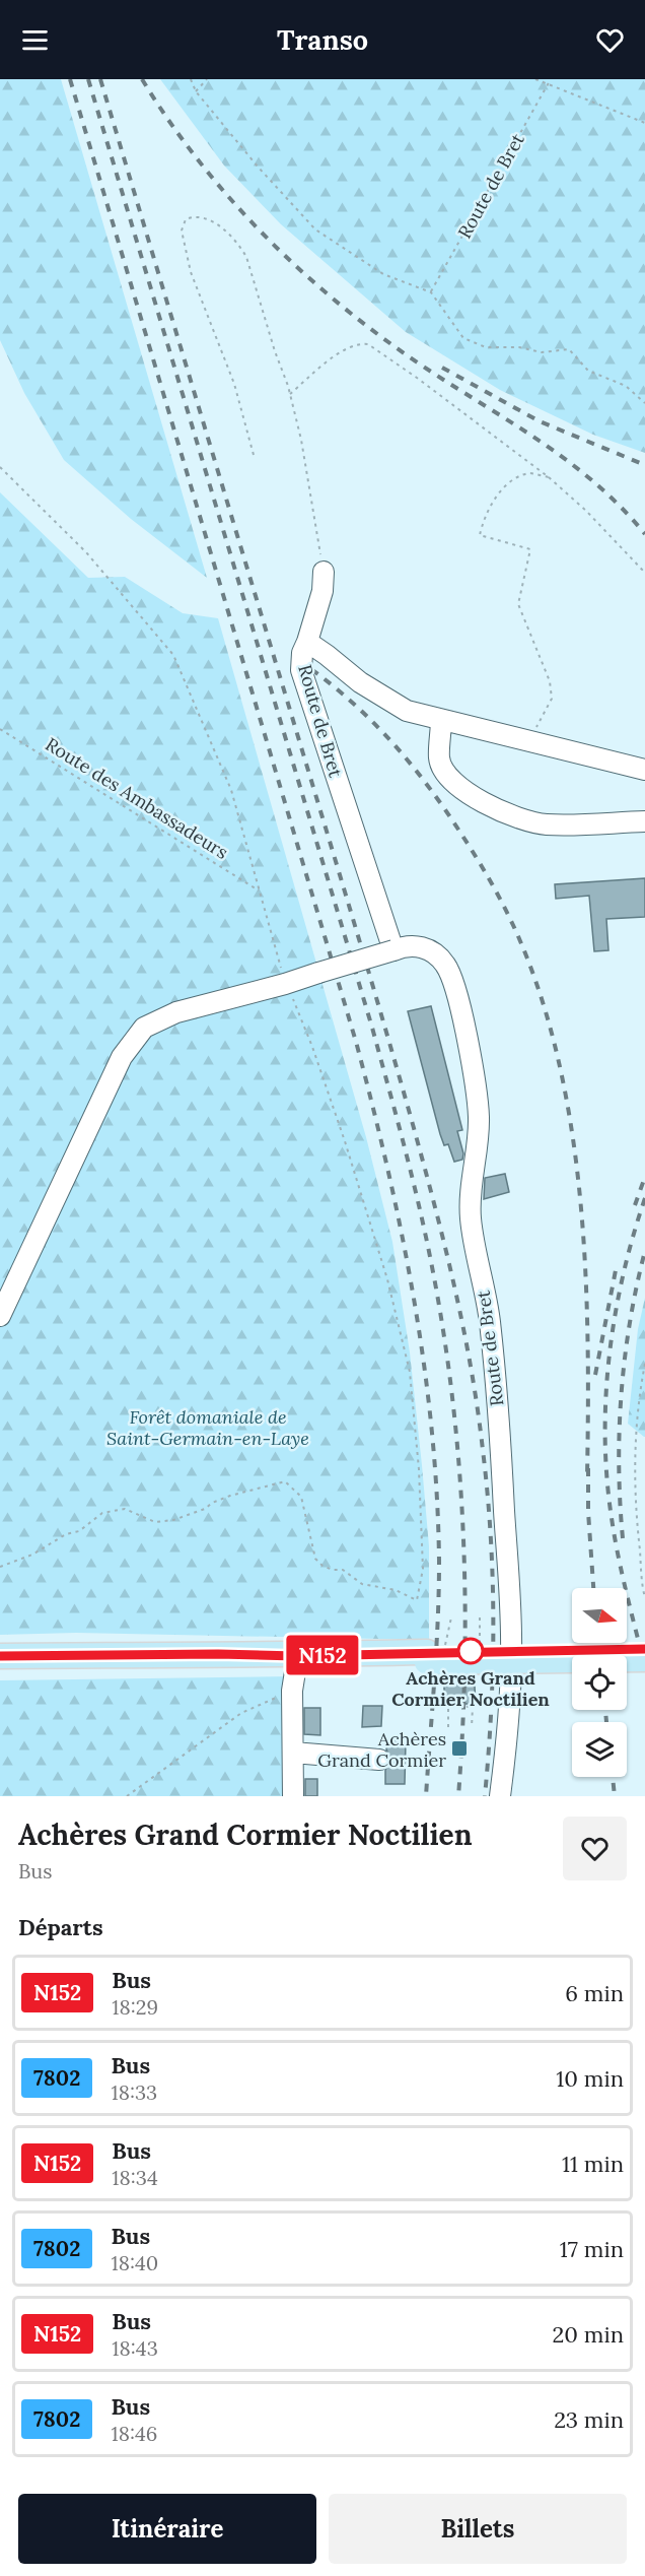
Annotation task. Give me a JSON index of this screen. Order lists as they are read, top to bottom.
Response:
{
  "streets": {
    "street": ["Route de Bret"],
    "path": ["Route des Ambassadeurs"]
  },
  "parks": ["Forêt domaniale de Saint-Germain-en-Laye"],
  "places": {
    "other": ["Achères Grand Cormier Noctilien"],
    "transit": ["Achères Grand Cormier"]
  },
  "lines": ["bus line N152"],
  "north": "right",
  "page": {
    "header": "Transo",
    "on_map": "N152",
    "heading": [
      ["Achères Grand Cormier Noctilien", "Bus"],
      "Départs"
    ],
    "list": [
      {
        "mark": "N152",
        "name": "Bus",
        "note": "18:29",
        "value": "6 min"
      },
      {
        "mark": "7802",
        "name": "Bus",
        "note": "18:33",
        "value": "10 min"
      },
      {
        "mark": "N152",
        "name": "Bus",
        "note": "18:34",
        "value": "11 min"
      },
      {
        "mark": "7802",
        "name": "Bus",
        "note": "18:40",
        "value": "17 min"
      },
      {
        "mark": "N152",
        "name": "Bus",
        "note": "18:43",
        "value": "20 min"
      },
      {
        "mark": "7802",
        "name": "Bus",
        "note": "18:46",
        "value": "23 min"
      }
    ],
    "buttons": ["Itinéraire", "Billets"]
  }
}
